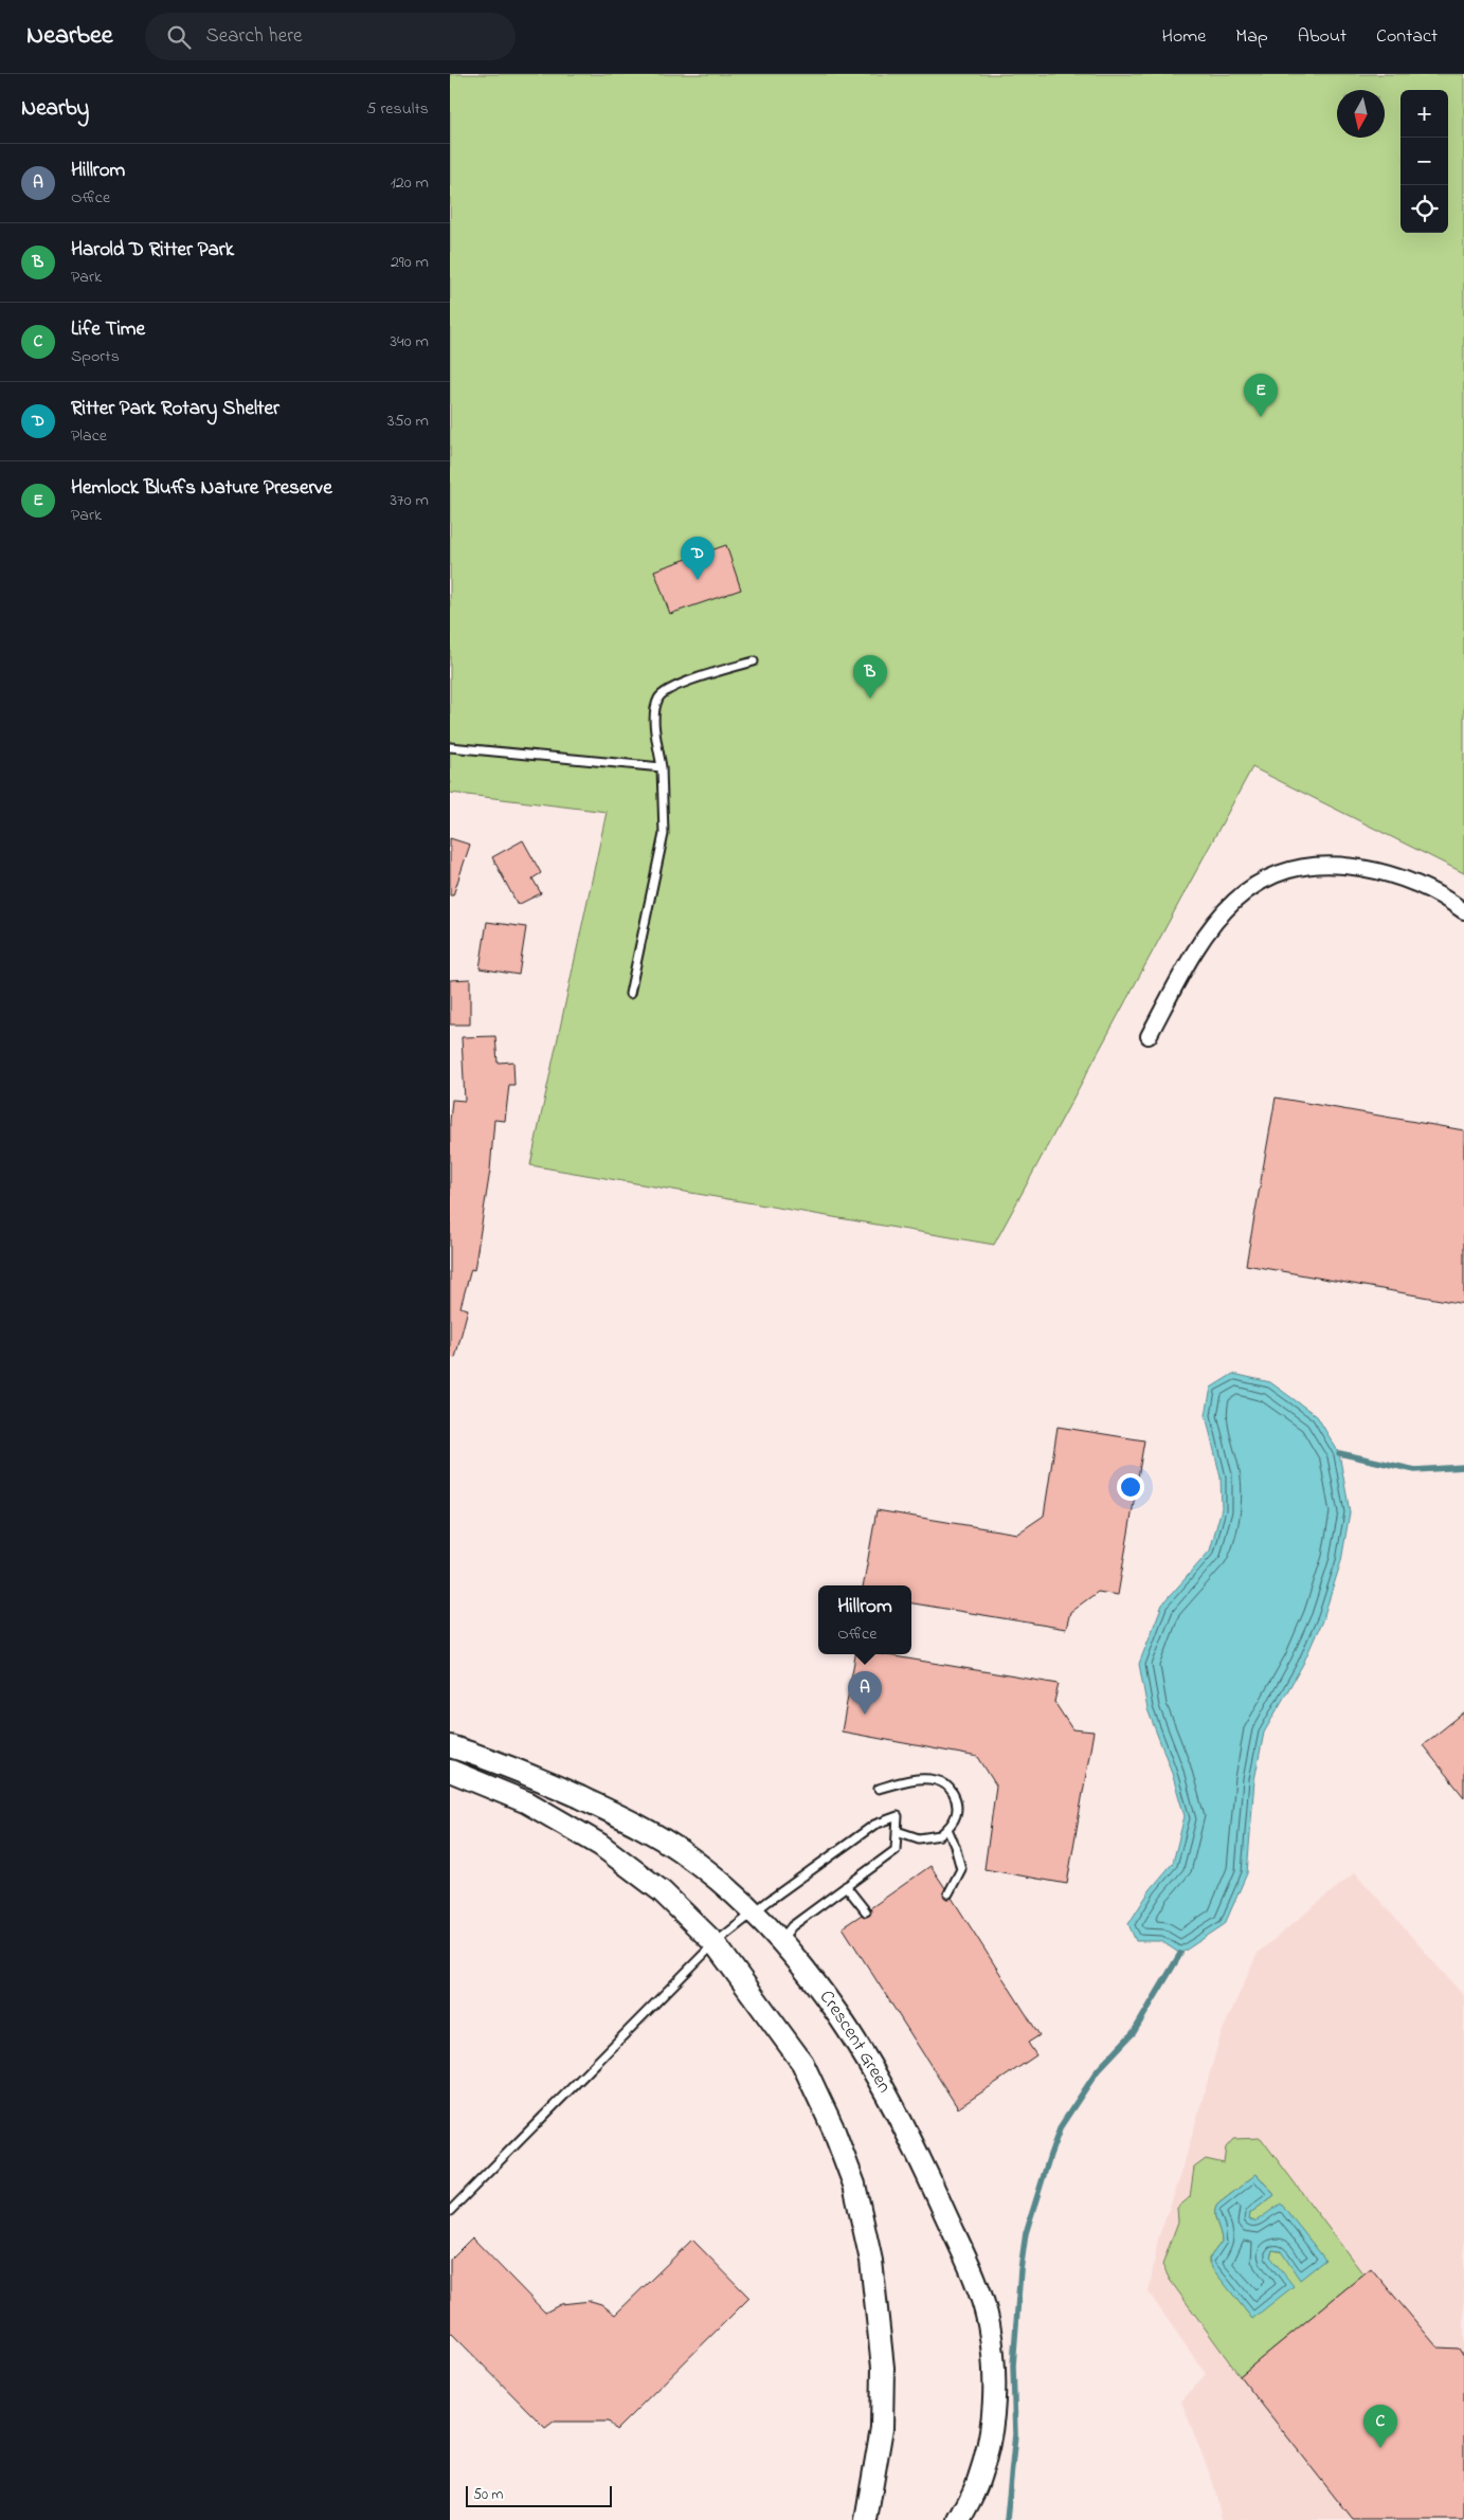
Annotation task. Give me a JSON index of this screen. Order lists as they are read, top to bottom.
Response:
{
  "streets": {
    "street": ["Crescent Green"]
  },
  "scale_bar": "50 m",
  "north": "bottom",
  "page": {
    "header": "Nearbee",
    "search": "Search here",
    "nav": [
      "Home",
      "Map",
      "About",
      "Contact"
    ],
    "heading": ["Nearby", "5 results"],
    "map_buttons": ["+", "−"],
    "list": [
      {
        "mark": "A",
        "name": "Hillrom",
        "note": "Office",
        "value": "120 m"
      },
      {
        "mark": "B",
        "name": "Harold D Ritter Park",
        "note": "Park",
        "value": "290 m"
      },
      {
        "mark": "C",
        "name": "Life Time",
        "note": "Sports",
        "value": "340 m"
      },
      {
        "mark": "D",
        "name": "Ritter Park Rotary Shelter",
        "note": "Place",
        "value": "350 m"
      },
      {
        "mark": "E",
        "name": "Hemlock Bluffs Nature Preserve",
        "note": "Park",
        "value": "370 m"
      }
    ],
    "pins": [
      "E",
      "D",
      "B",
      "A",
      "C"
    ],
    "popup": ["Hillrom", "Office"],
    "scale": "50 m"
  }
}
